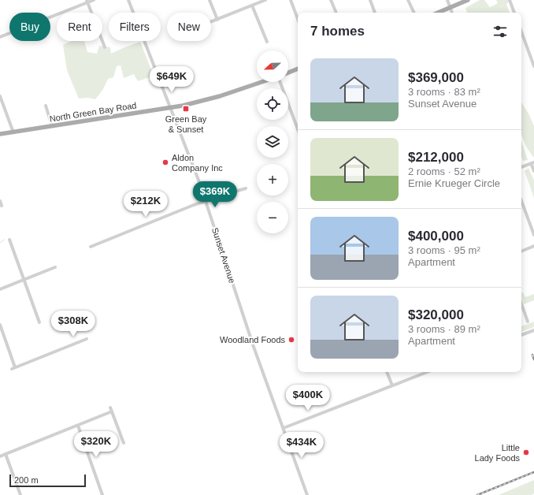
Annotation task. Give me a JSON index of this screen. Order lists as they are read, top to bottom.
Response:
{
  "streets": {
    "main road": ["North Green Bay Road"],
    "street": ["Sunset Avenue"]
  },
  "crossings": [
    ["North Green Bay Road", "Sunset Avenue"]
  ],
  "places": {
    "transit": ["Green Bay & Sunset"],
    "other": ["Aldon Company Inc", "Woodland Foods", "Little Lady Foods"]
  },
  "scale_bar": "200 m",
  "north": "left",
  "page": {
    "chip": [
      "Buy",
      "Rent",
      "Filters",
      "New"
    ],
    "heading": "7 homes",
    "map_buttons": ["+", "−"],
    "list": [
      {
        "name": "$369,000",
        "note": "3 rooms · 83 m² · Sunset Avenue"
      },
      {
        "name": "$212,000",
        "note": "2 rooms · 52 m² · Ernie Krueger Circle"
      },
      {
        "name": "$400,000",
        "note": "3 rooms · 95 m² · Apartment"
      },
      {
        "name": "$320,000",
        "note": "3 rooms · 89 m² · Apartment"
      }
    ],
    "price": [
      "$649K",
      "$369K",
      "$212K",
      "$308K",
      "$400K",
      "$320K",
      "$434K"
    ],
    "scale": "200 m"
  }
}
